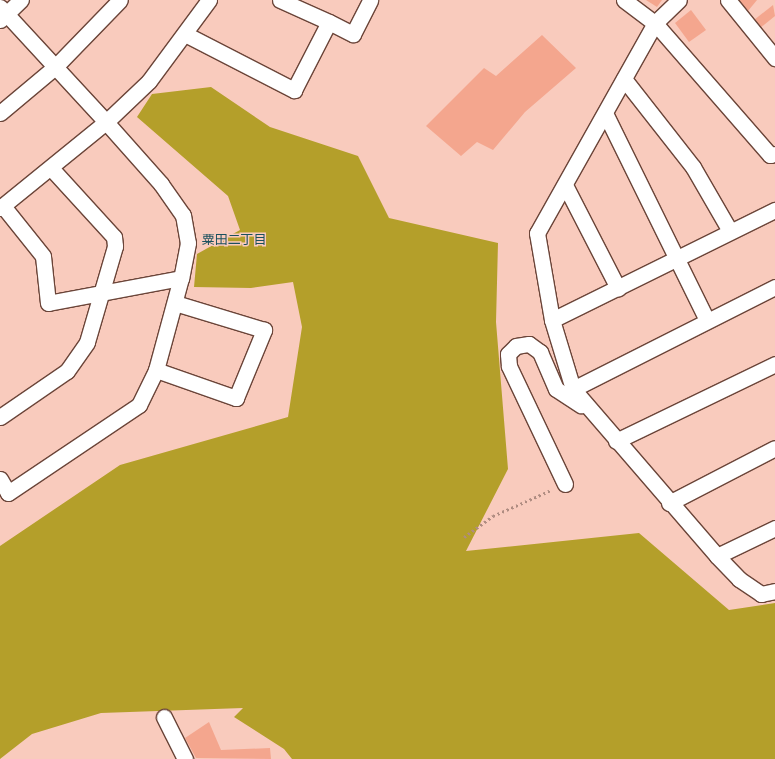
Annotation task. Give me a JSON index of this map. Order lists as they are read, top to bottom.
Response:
{
  "districts": ["粟田二丁目"]
}
